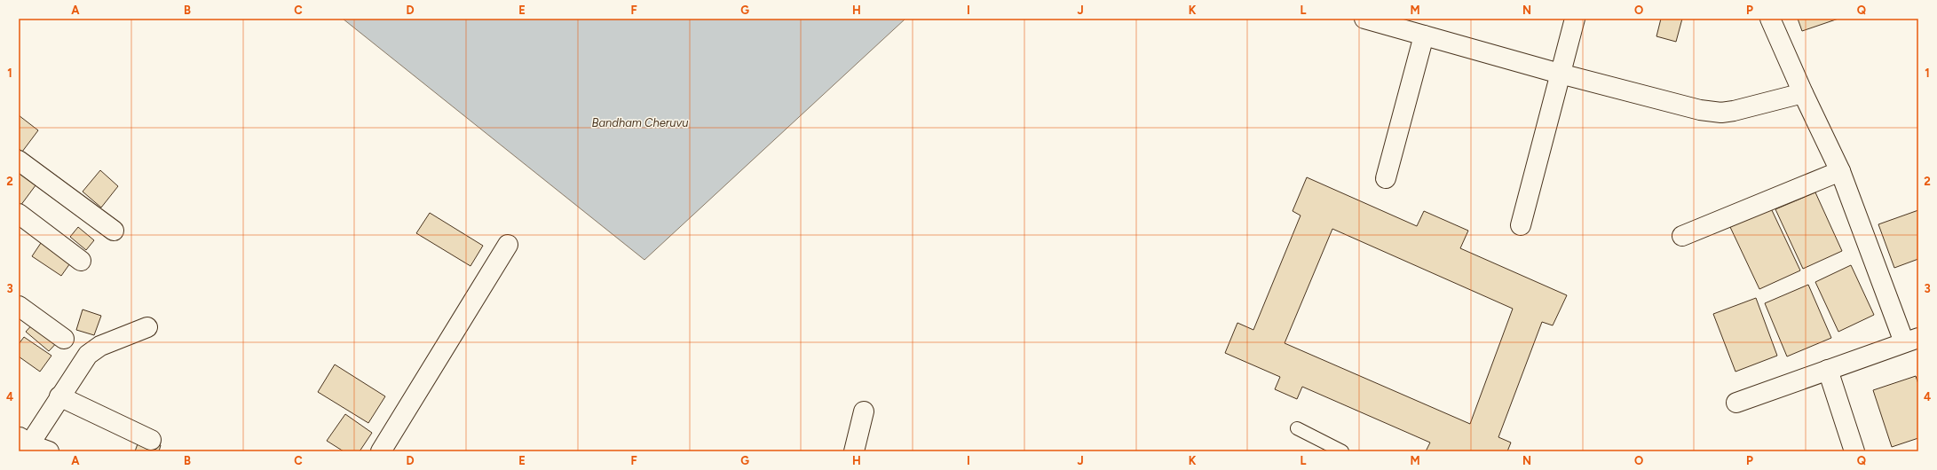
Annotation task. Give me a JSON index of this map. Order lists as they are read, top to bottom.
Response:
{
  "water": ["Bandham Cheruvu"],
  "grid": {
    "columns": [
      "A",
      "B",
      "C",
      "D",
      "E",
      "F",
      "G",
      "H",
      "I",
      "J",
      "K",
      "L",
      "M",
      "N",
      "O",
      "P",
      "Q"
    ],
    "rows": [
      "1",
      "2",
      "3",
      "4"
    ]
  }
}
